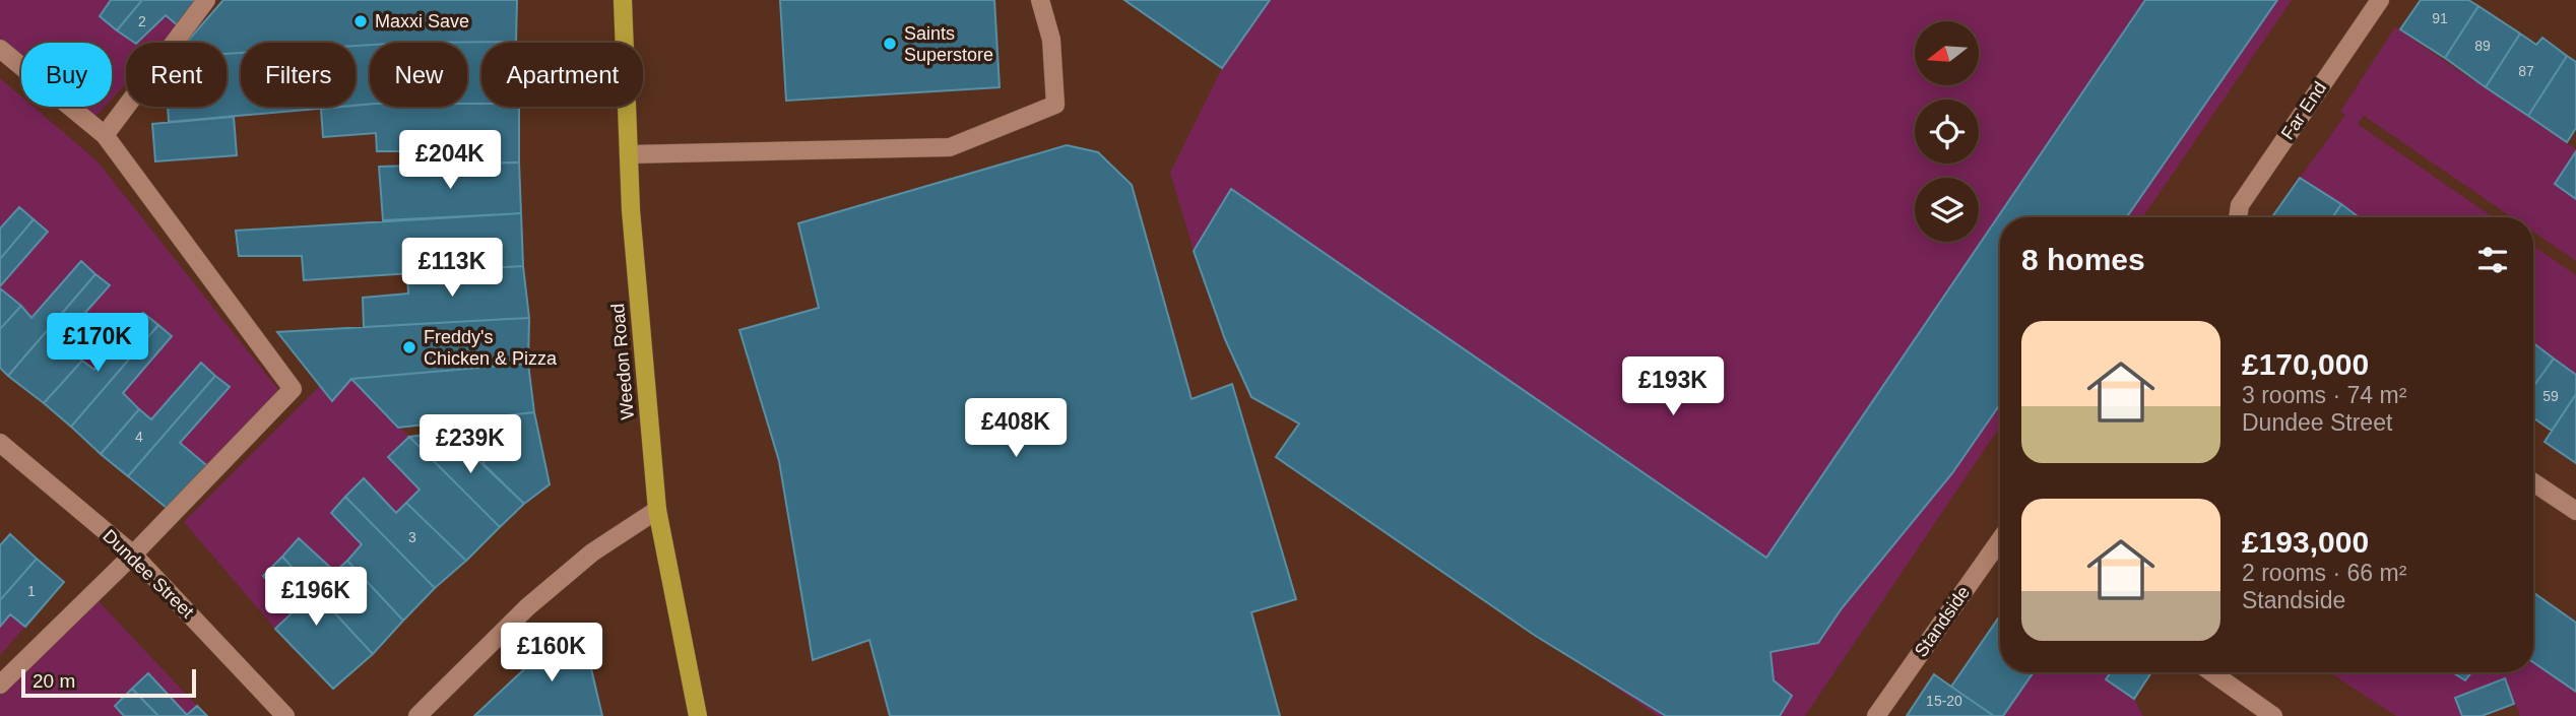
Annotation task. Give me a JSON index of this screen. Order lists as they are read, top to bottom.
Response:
{
  "streets": {
    "main road": ["Weedon Road"],
    "street": ["Far End", "Dundee Street", "Standside"]
  },
  "places": ["Maxxi Save", "Saints Superstore", "Freddy's Chicken & Pizza"],
  "house_numbers": [
    "91",
    "2",
    "89",
    "87",
    "59",
    "4",
    "3",
    "1",
    "15-20"
  ],
  "scale_bar": "20 m",
  "north": "left",
  "page": {
    "chip": [
      "Buy",
      "Rent",
      "Filters",
      "New",
      "Apartment"
    ],
    "price": [
      "£204K",
      "£113K",
      "£170K",
      "£193K",
      "£408K",
      "£239K",
      "£196K",
      "£160K"
    ],
    "heading": "8 homes",
    "list": [
      {
        "name": "£170,000",
        "note": "3 rooms · 74 m² · Dundee Street"
      },
      {
        "name": "£193,000",
        "note": "2 rooms · 66 m² · Standside"
      }
    ],
    "scale": "20 m"
  }
}
